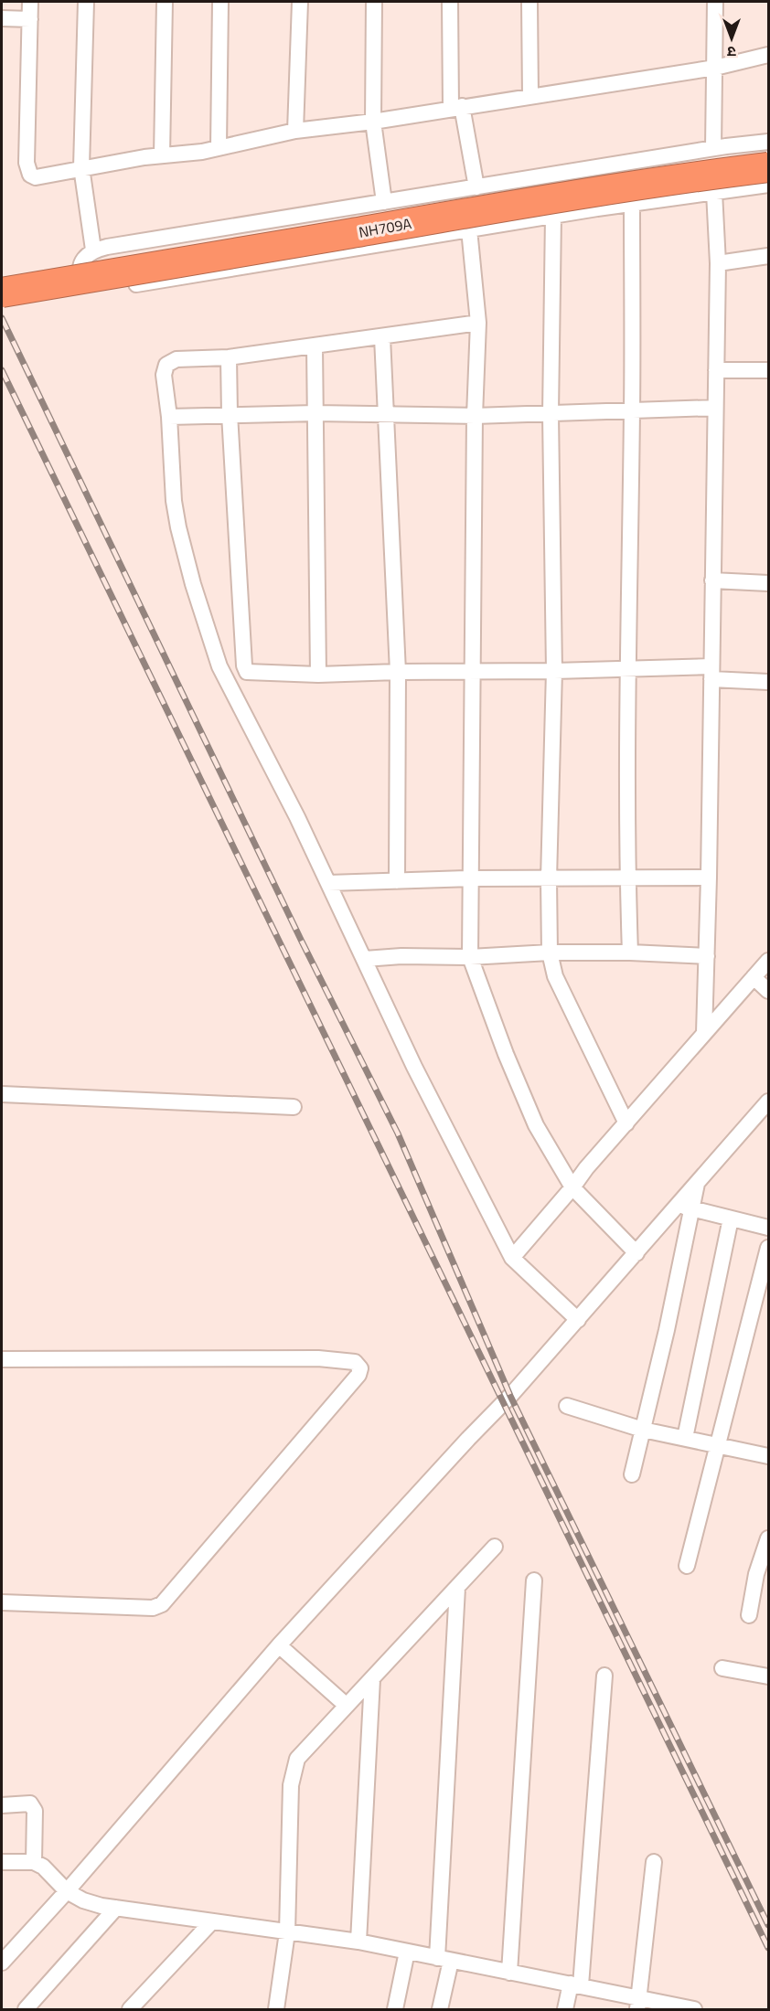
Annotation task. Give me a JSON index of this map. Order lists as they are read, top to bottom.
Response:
{
  "streets": {
    "highway": ["NH709A"]
  },
  "north": "bottom"
}
